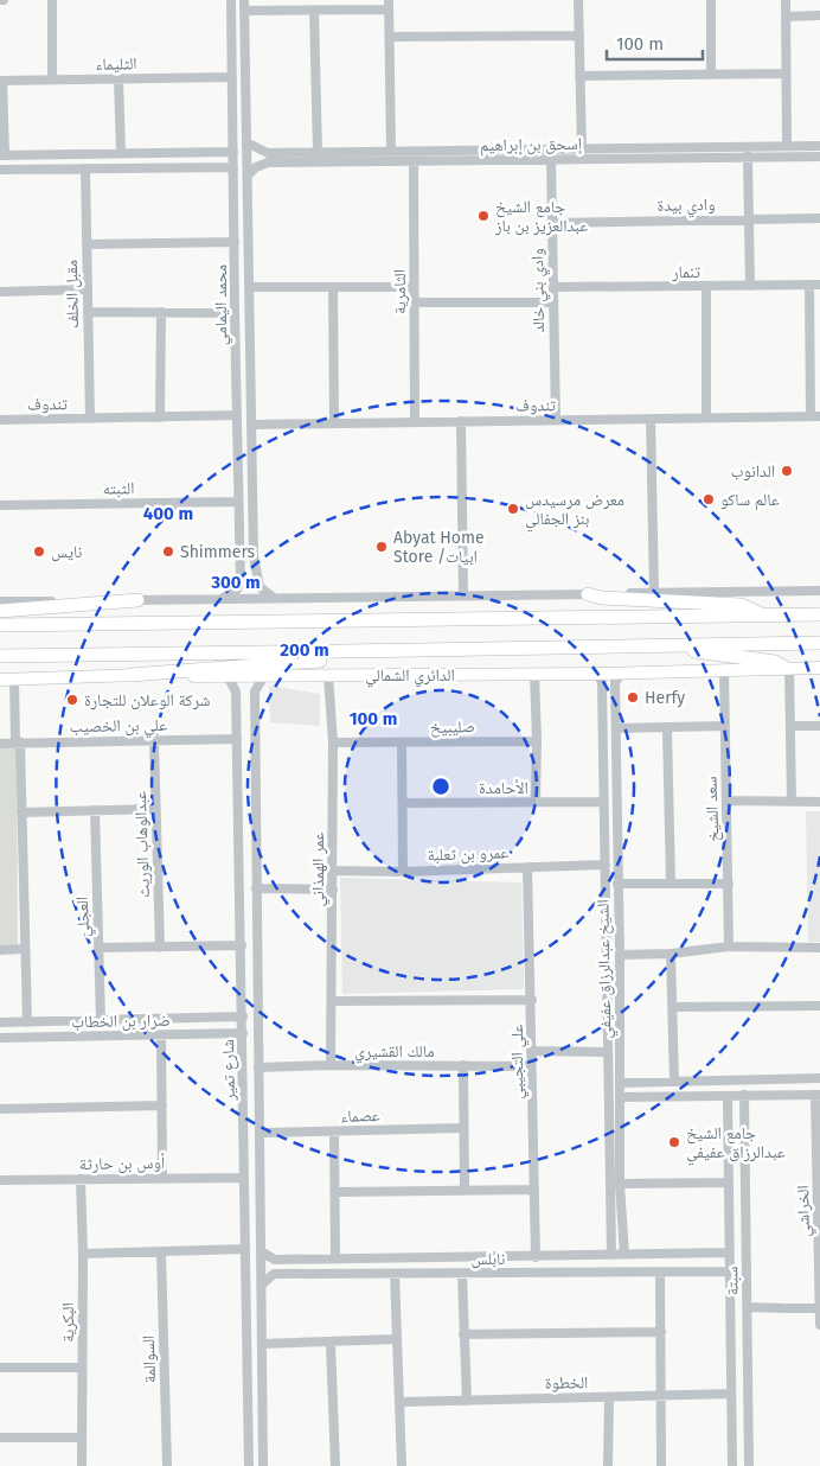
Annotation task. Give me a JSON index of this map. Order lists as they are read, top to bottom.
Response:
{
  "streets": {
    "highway": ["الدائري الشمالي"],
    "street": [
      "الثليماء",
      "إسحق بن إبراهيم",
      "وادي بيدة",
      "تنمار",
      "وادي بني خالد",
      "الثامرية",
      "مقبل الخلف",
      "محمد اليمامي",
      "تندوف",
      "الثبته",
      "علي بن الخصيب",
      "صليبيخ",
      "الأحامدة",
      "سعد الشيخ",
      "عبدالوهاب الوريث",
      "عمرو بن ثعلبة",
      "عمر الهمذاني",
      "العجلي",
      "الشيخ عبدالرزاق عفيفي",
      "ضرار بن الخطاب",
      "مالك القشيري",
      "علي التجيبي",
      "شارع تمير",
      "عصماء",
      "أوس بن حارثة",
      "الخراشي",
      "نابلس",
      "سبتة",
      "البكرية",
      "السوالمة",
      "الخطوة"
    ]
  },
  "crossings": [
    ["الثليماء", "محمد اليمامي"],
    ["إسحق بن إبراهيم", "وادي بني خالد"],
    ["إسحق بن إبراهيم", "الثامرية"],
    ["إسحق بن إبراهيم", "محمد اليمامي"],
    ["وادي بيدة", "وادي بني خالد"],
    ["تنمار", "وادي بني خالد"],
    ["وادي بني خالد", "تندوف"],
    ["الثامرية", "تندوف"],
    ["مقبل الخلف", "تندوف"],
    ["محمد اليمامي", "تندوف"],
    ["محمد اليمامي", "الثبته"],
    ["الدائري الشمالي", "سعد الشيخ"],
    ["الدائري الشمالي", "عمر الهمذاني"],
    ["الدائري الشمالي", "الشيخ عبدالرزاق عفيفي"],
    ["الدائري الشمالي", "شارع تمير"],
    ["علي بن الخصيب", "عبدالوهاب الوريث"],
    ["علي بن الخصيب", "شارع تمير"],
    ["صليبيخ", "عمر الهمذاني"],
    ["الأحامدة", "الشيخ عبدالرزاق عفيفي"],
    ["عمرو بن ثعلبة", "عمر الهمذاني"],
    ["عمرو بن ثعلبة", "الشيخ عبدالرزاق عفيفي"],
    ["عمرو بن ثعلبة", "علي التجيبي"],
    ["عمر الهمذاني", "مالك القشيري"],
    ["العجلي", "ضرار بن الخطاب"],
    ["الشيخ عبدالرزاق عفيفي", "نابلس"],
    ["ضرار بن الخطاب", "شارع تمير"],
    ["مالك القشيري", "علي التجيبي"],
    ["علي التجيبي", "نابلس"],
    ["شارع تمير", "أوس بن حارثة"],
    ["أوس بن حارثة", "البكرية"],
    ["نابلس", "سبتة"],
    ["سبتة", "الخطوة"]
  ],
  "places": [
    "جامع الشيخ عبدالعزيز بن باز",
    "الدانوب",
    "عالم ساكو",
    "معرض مرسيدس بنز الجفالي",
    "Abyat Home Store /ابيات",
    "نايس",
    "Shimmers",
    "Herfy",
    "شركة الوعلان للتجارة",
    "جامع الشيخ عبدالرزاق عفيفي"
  ],
  "scale_bar": "100 m",
  "rings": [
    "400 m",
    "300 m",
    "200 m",
    "100 m"
  ]
}
